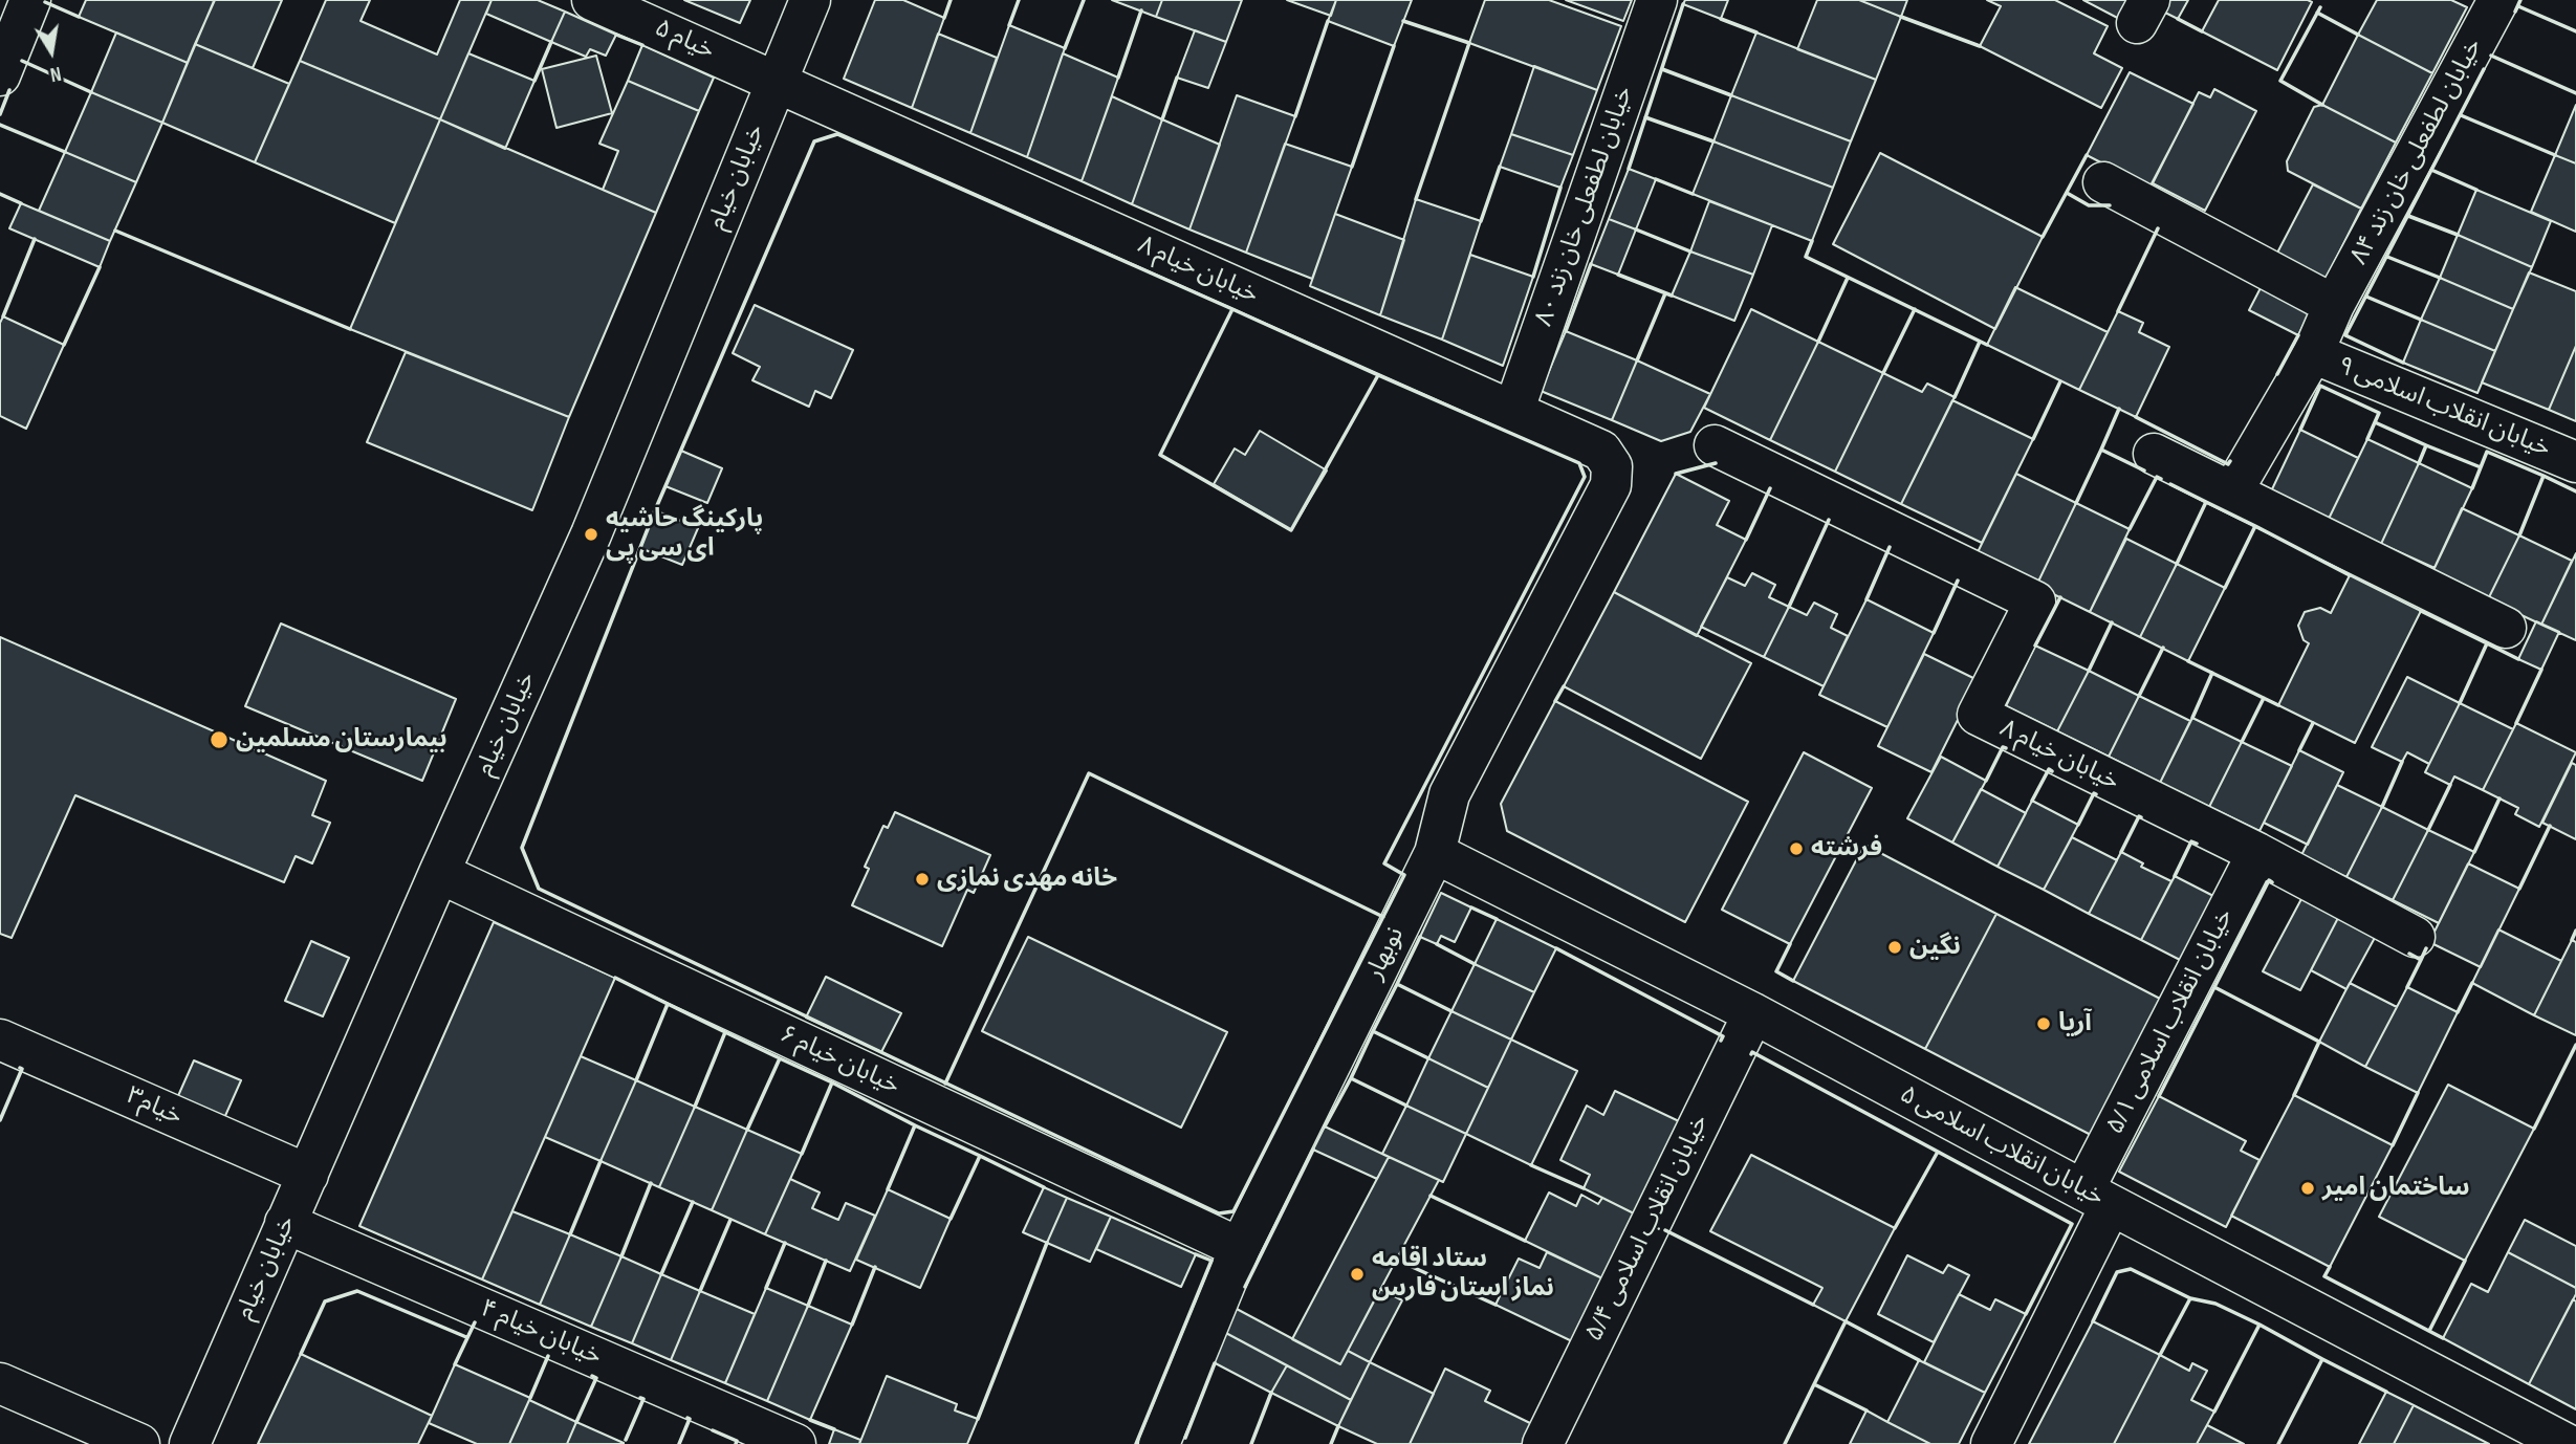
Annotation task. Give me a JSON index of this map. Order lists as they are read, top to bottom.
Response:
{
  "streets": {
    "street": [
      "۵ خیام",
      "خیابان لطفعلی خان زند ۸۴",
      "خیابان خیام",
      "خیابان لطفعلی خان زند ۸۰",
      "خیابان خیام ۸",
      "خیابان انقلاب اسلامی ۹",
      "نوبهار",
      "خیابان انقلاب اسلامی ۵/۱",
      "خیابان خیام ۶",
      "خیام۳",
      "خیابان انقلاب اسلامی ۵",
      "خیابان انقلاب اسلامی ۵/۴",
      "خیابان خیام ۴"
    ]
  },
  "crossings": [
    ["۵ خیام", "خیابان خیام"],
    ["۵ خیام", "خیابان خیام ۸"],
    ["خیابان لطفعلی خان زند ۸۴", "خیابان انقلاب اسلامی ۹"],
    ["خیابان خیام", "خیابان خیام ۸"],
    ["خیابان خیام", "خیابان خیام ۶"],
    ["خیابان خیام", "خیام۳"],
    ["خیابان خیام", "خیابان خیام ۴"],
    ["خیابان لطفعلی خان زند ۸۰", "خیابان خیام ۸"],
    ["خیابان خیام ۸", "نوبهار"],
    ["خیابان خیام ۸", "خیابان انقلاب اسلامی ۵/۱"],
    ["نوبهار", "خیابان خیام ۶"],
    ["نوبهار", "خیابان انقلاب اسلامی ۵"],
    ["خیابان انقلاب اسلامی ۵/۱", "خیابان انقلاب اسلامی ۵"],
    ["خیابان انقلاب اسلامی ۵", "خیابان انقلاب اسلامی ۵/۴"]
  ],
  "places": [
    "پارکینگ حاشیه ای سی پی",
    "بیمارستان مسلمین",
    "فرشته",
    "خانه مهدی نمازی",
    "نگین",
    "آریا",
    "ساختمان امیر",
    "ستاد اقامه نماز استان فارس"
  ],
  "north": "bottom"
}
